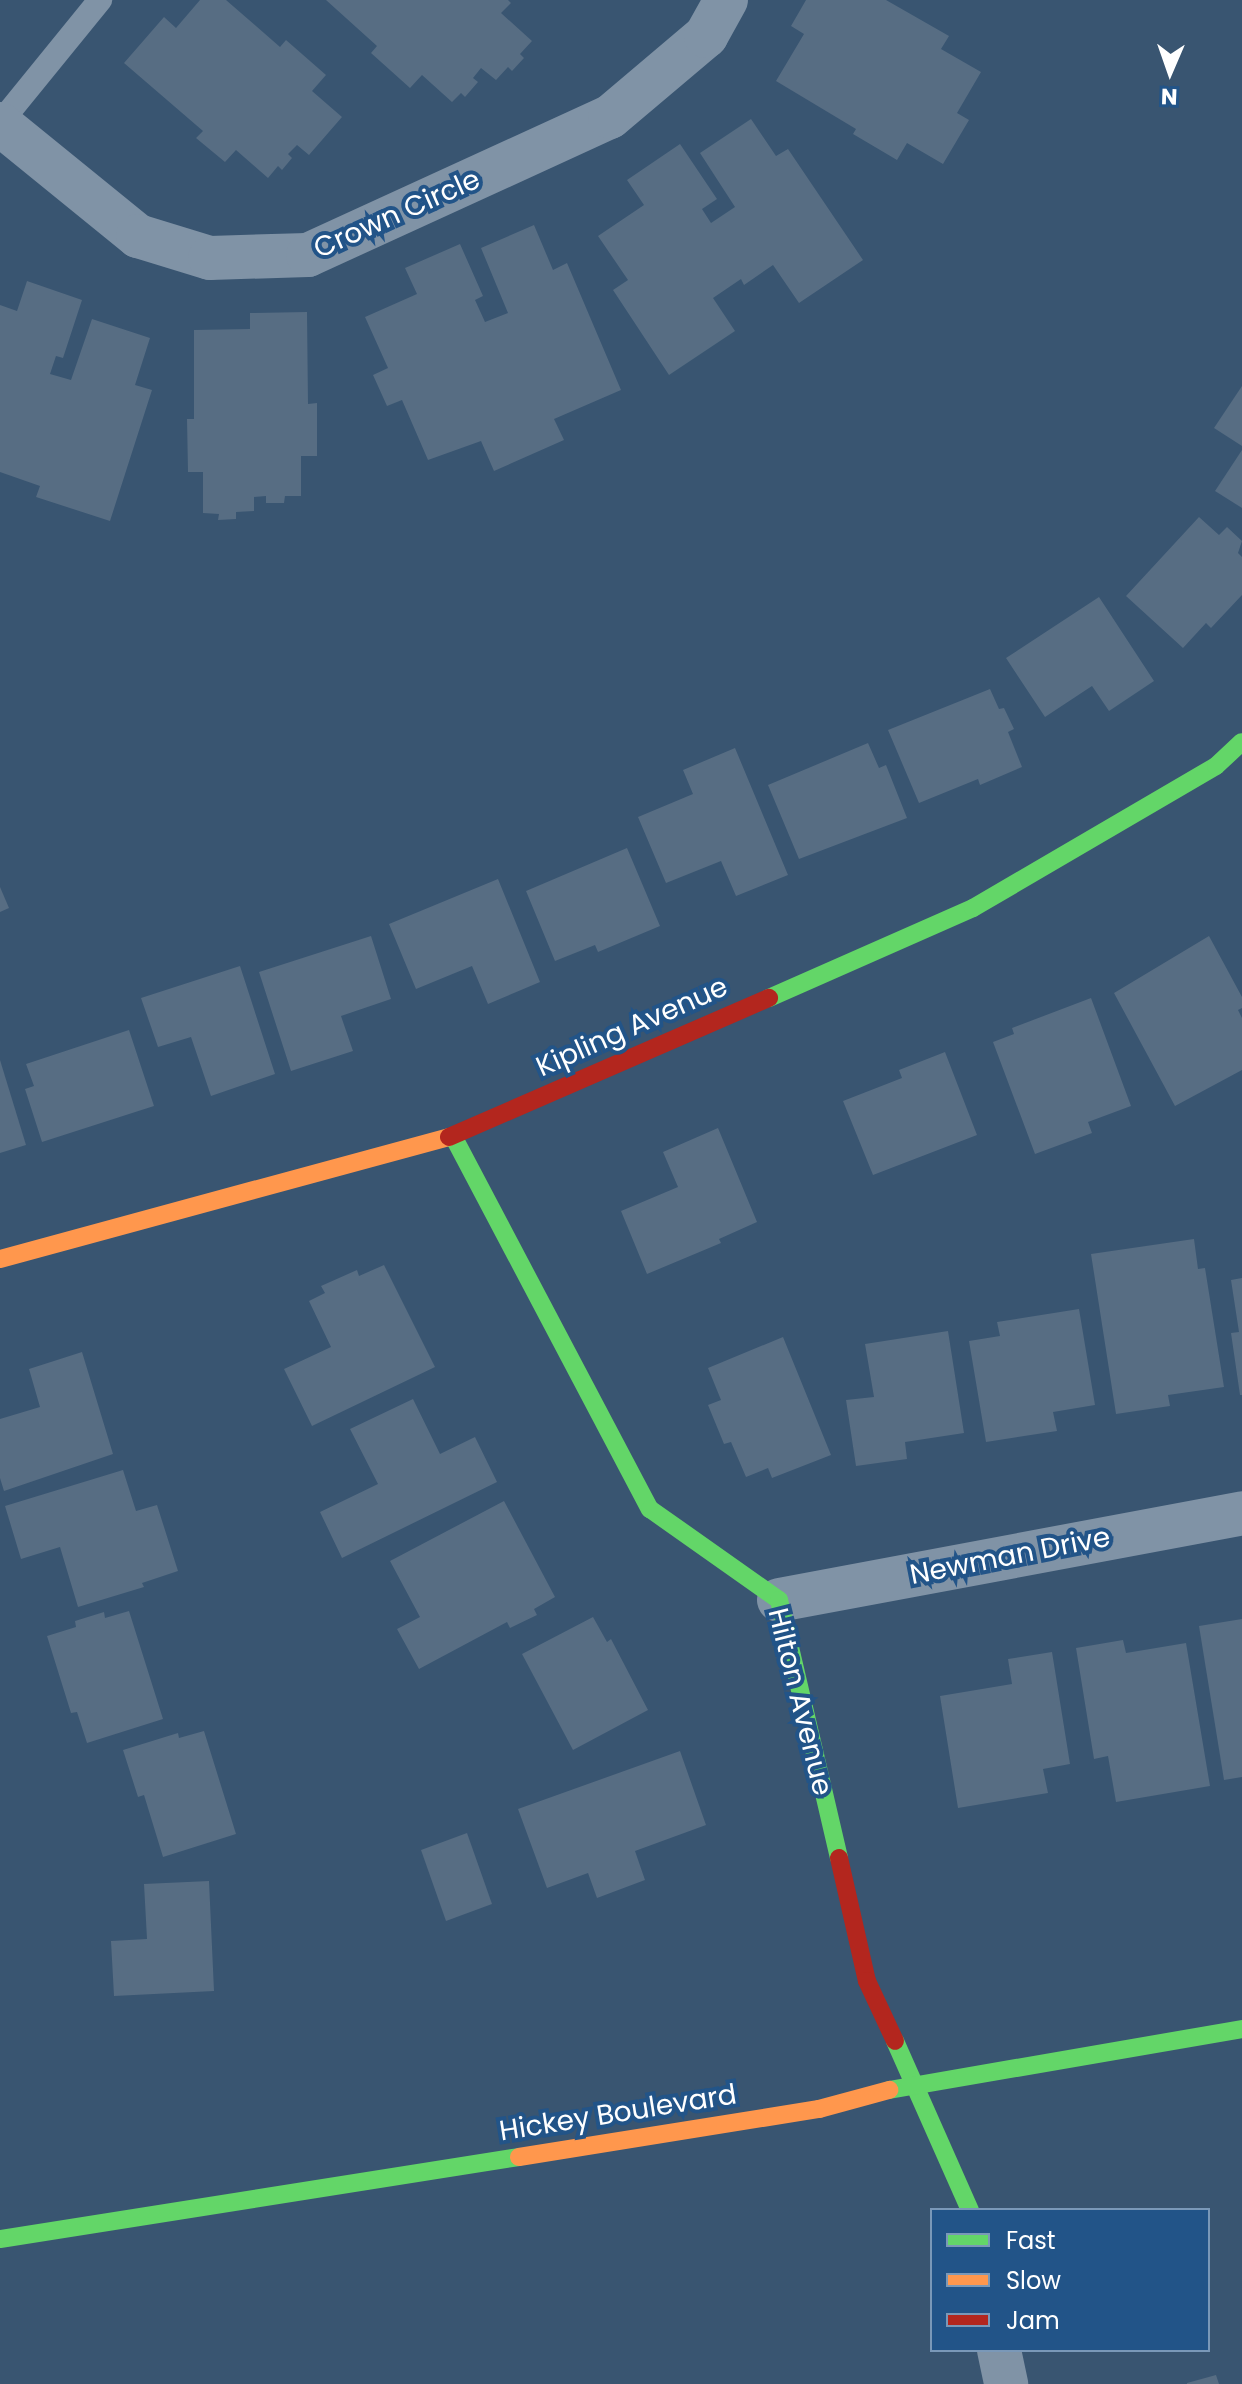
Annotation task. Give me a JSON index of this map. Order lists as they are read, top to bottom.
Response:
{
  "streets": {
    "street": [
      "Crown Circle",
      "Kipling Avenue",
      "Newman Drive",
      "Hilton Avenue",
      "Hickey Boulevard"
    ]
  },
  "crossings": [
    ["Kipling Avenue", "Hilton Avenue"],
    ["Newman Drive", "Hilton Avenue"],
    ["Hilton Avenue", "Hickey Boulevard"]
  ],
  "legend": ["Fast", "Slow", "Jam"],
  "north": "bottom"
}
